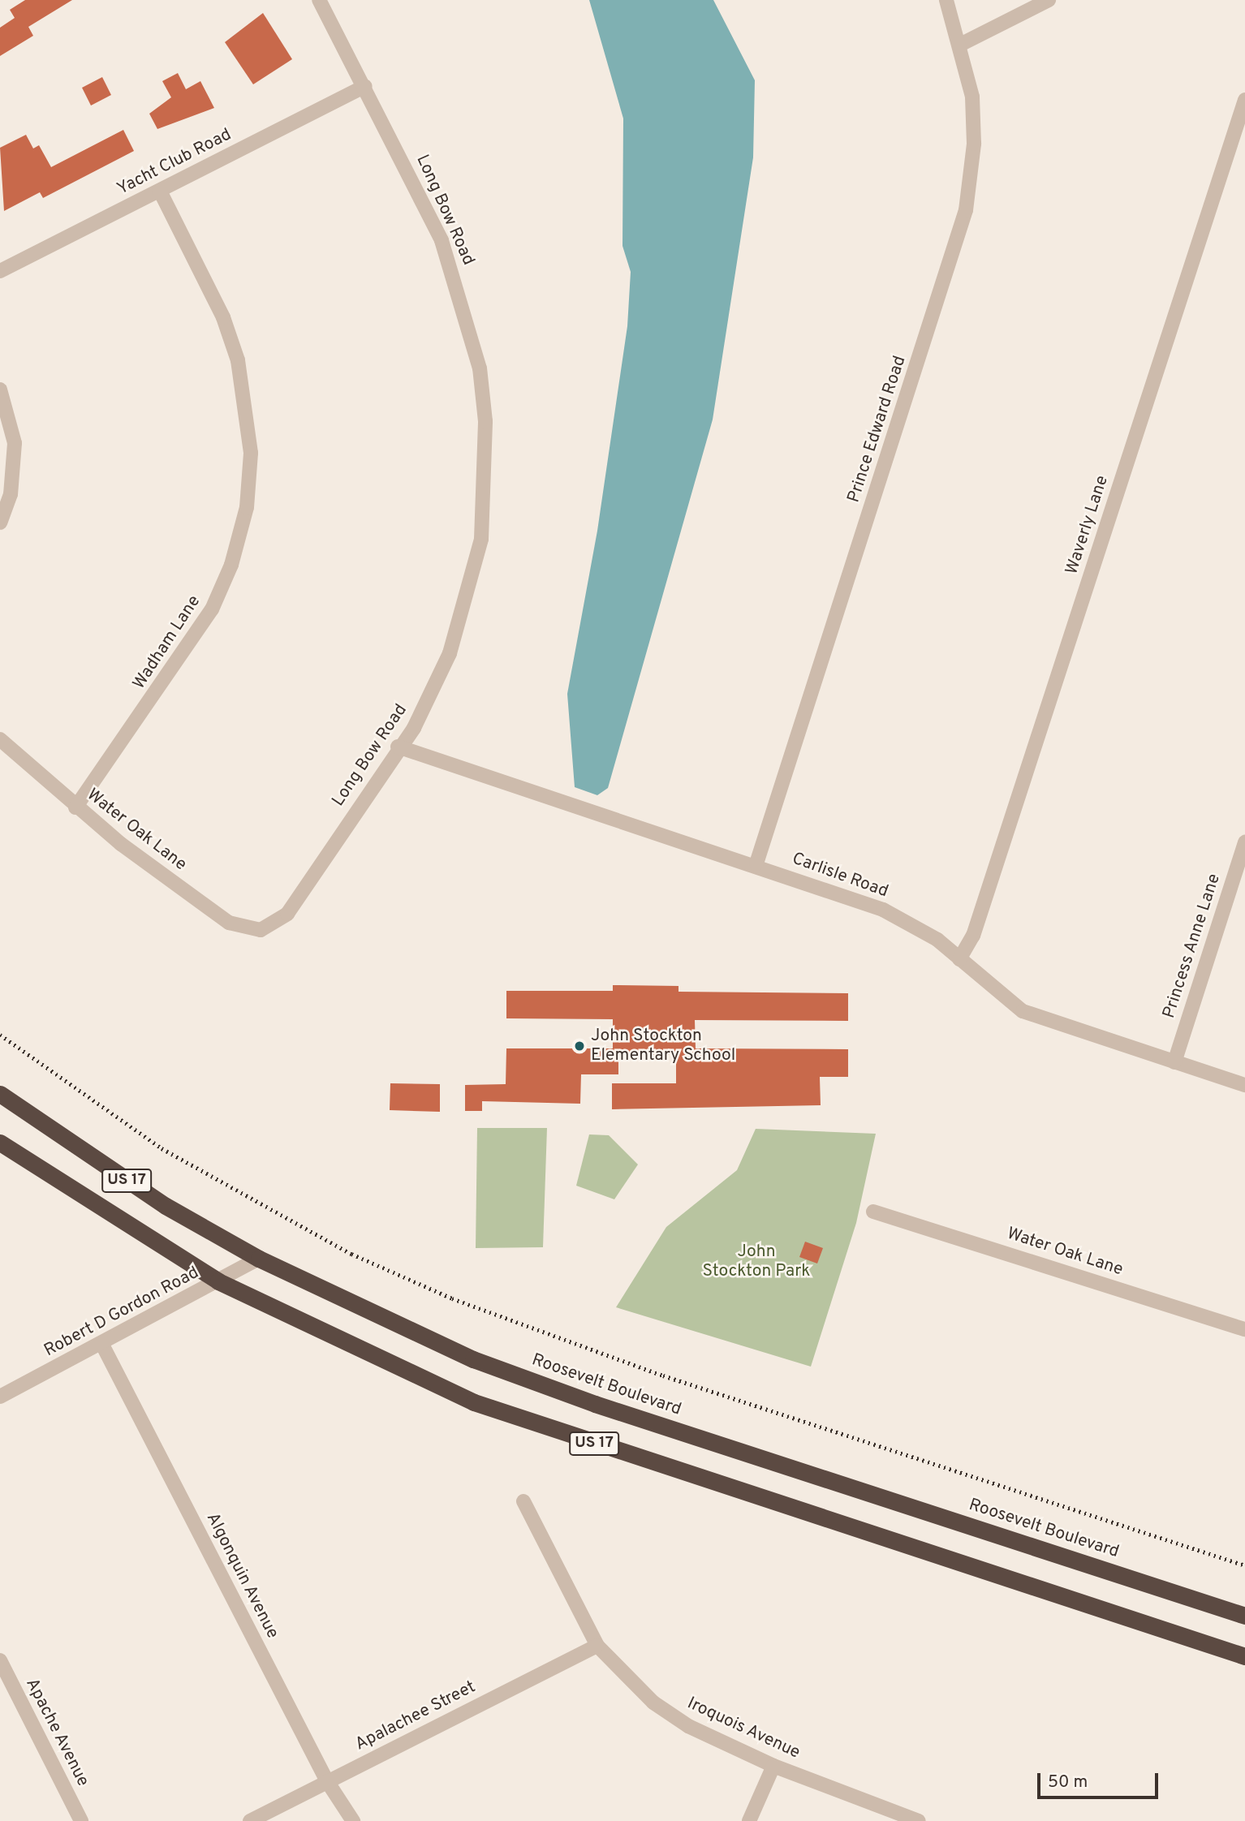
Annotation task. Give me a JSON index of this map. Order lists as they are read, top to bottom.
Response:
{
  "streets": {
    "highway": ["US 17", "Roosevelt Boulevard"],
    "street": [
      "Yacht Club Road",
      "Long Bow Road",
      "Prince Edward Road",
      "Waverly Lane",
      "Wadham Lane",
      "Water Oak Lane",
      "Carlisle Road",
      "Princess Anne Lane",
      "Robert D Gordon Road",
      "Algonquin Avenue",
      "Apalachee Street",
      "Iroquois Avenue",
      "Apache Avenue"
    ]
  },
  "crossings": [
    ["Yacht Club Road", "Long Bow Road"],
    ["Yacht Club Road", "Wadham Lane"],
    ["Long Bow Road", "Water Oak Lane"],
    ["Long Bow Road", "Carlisle Road"],
    ["Prince Edward Road", "Carlisle Road"],
    ["Waverly Lane", "Carlisle Road"],
    ["Wadham Lane", "Water Oak Lane"],
    ["Carlisle Road", "Princess Anne Lane"],
    ["US 17", "Robert D Gordon Road"],
    ["Robert D Gordon Road", "Roosevelt Boulevard"],
    ["Robert D Gordon Road", "Algonquin Avenue"],
    ["Algonquin Avenue", "Apalachee Street"],
    ["Apalachee Street", "Iroquois Avenue"]
  ],
  "parks": ["John Stockton Park"],
  "places": ["John Stockton Elementary School"],
  "scale_bar": "50 m"
}
